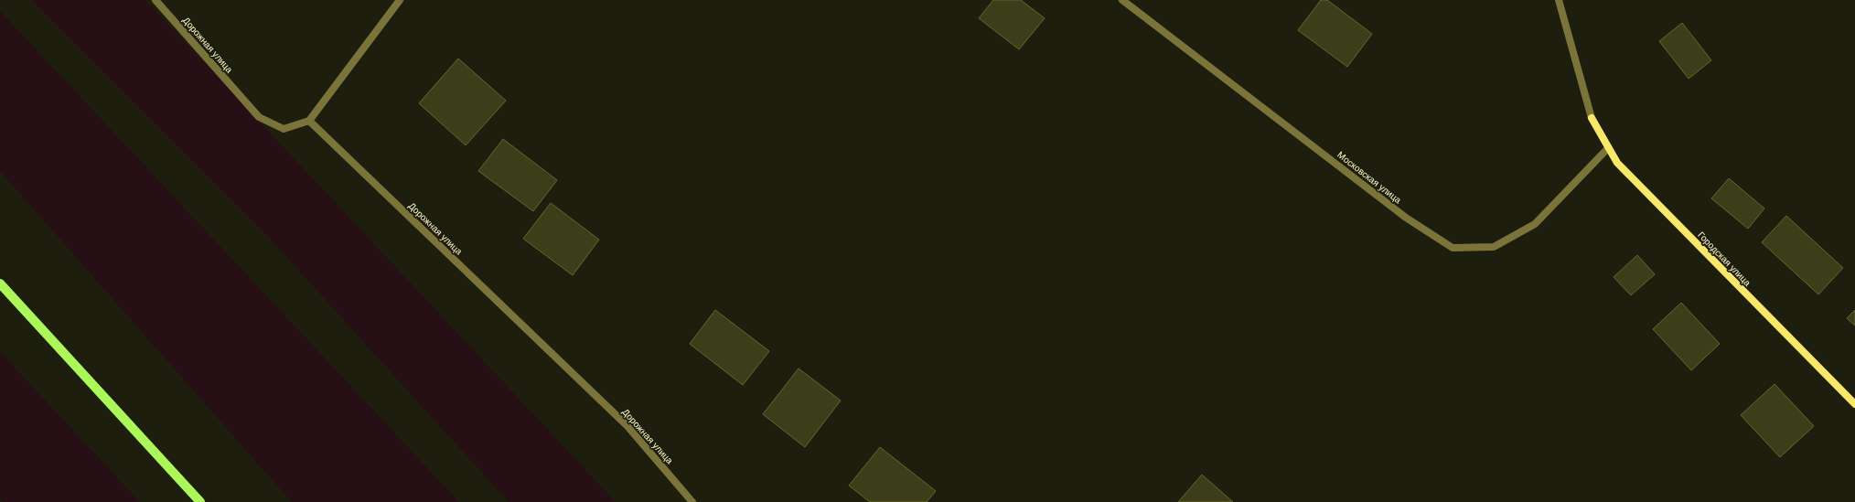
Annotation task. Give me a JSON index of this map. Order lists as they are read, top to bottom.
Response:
{
  "streets": {
    "street": ["Дорожная улица", "Московская улица", "Городская улица"]
  },
  "crossings": [
    ["Московская улица", "Городская улица"]
  ]
}
